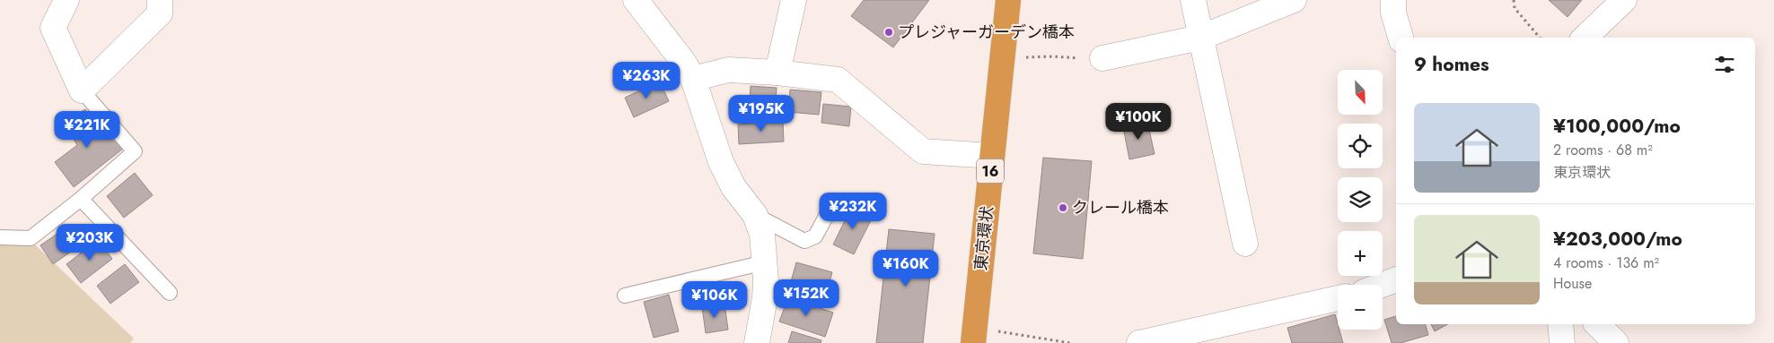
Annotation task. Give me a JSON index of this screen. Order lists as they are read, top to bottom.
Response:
{
  "streets": {
    "highway": ["16", "東京環状"]
  },
  "places": ["プレジャーガーデン橋本", "クレール橋本"],
  "north": "bottom right",
  "page": {
    "heading": "9 homes",
    "price": [
      "¥263K",
      "¥195K",
      "¥100K",
      "¥221K",
      "¥232K",
      "¥203K",
      "¥160K",
      "¥152K",
      "¥106K"
    ],
    "map_buttons": ["+", "−"],
    "list": [
      {
        "name": "¥100,000/mo",
        "note": "2 rooms · 68 m² · 東京環状"
      },
      {
        "name": "¥203,000/mo",
        "note": "4 rooms · 136 m² · House"
      }
    ]
  }
}
